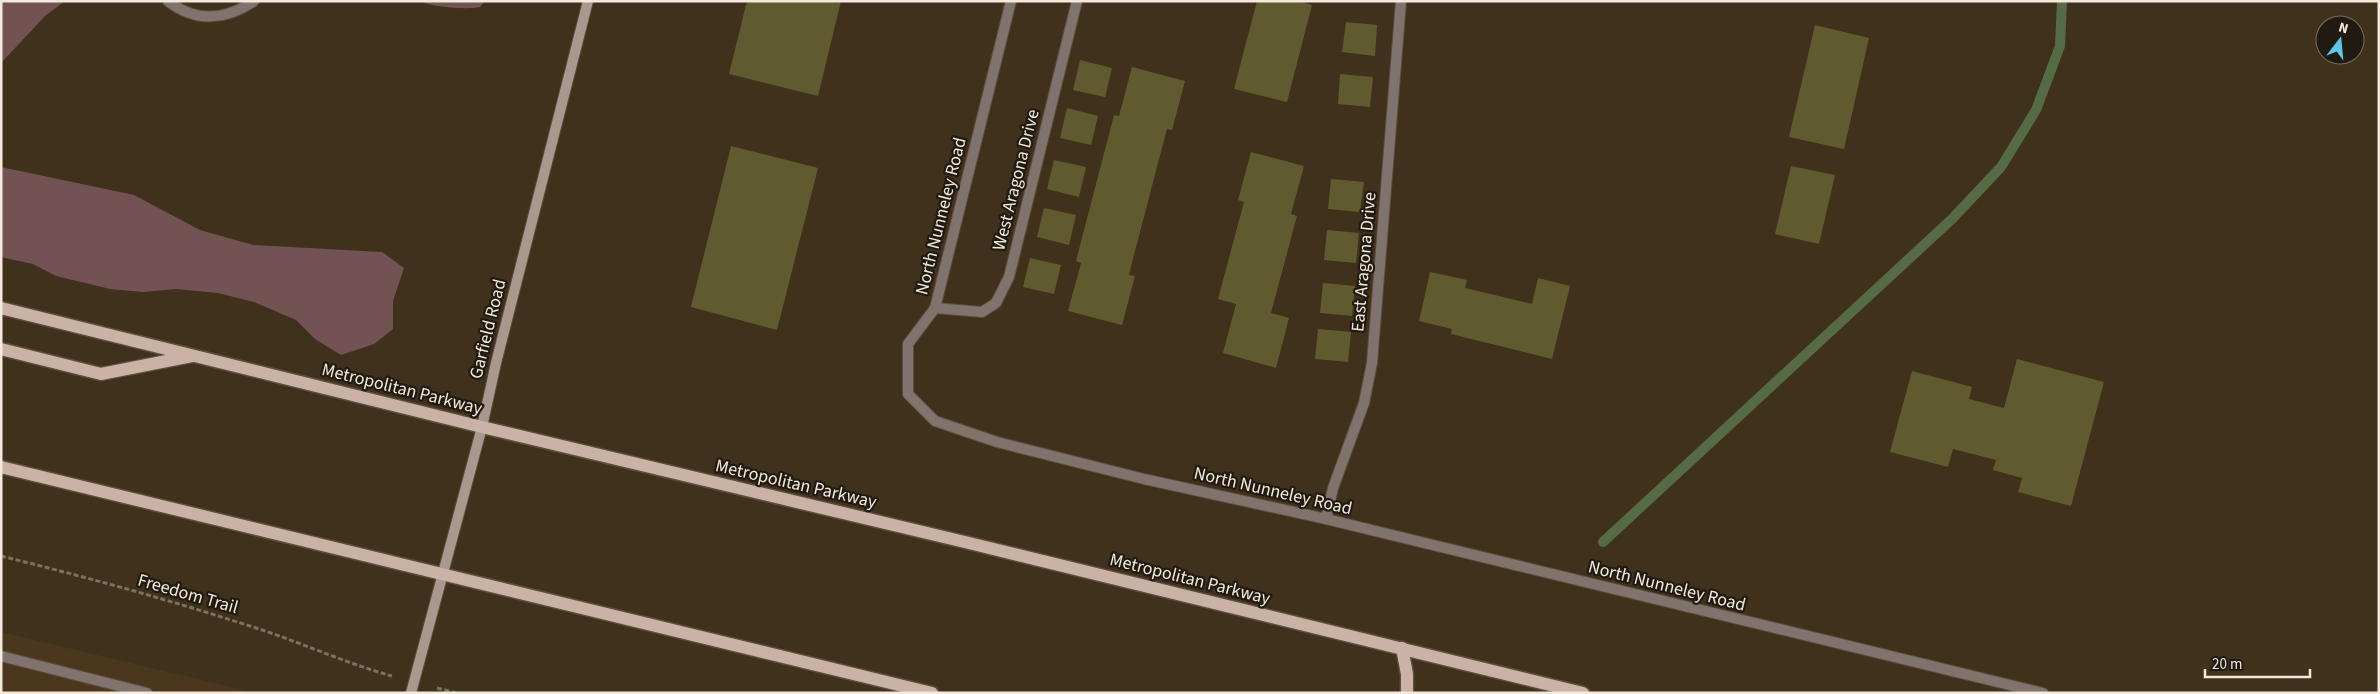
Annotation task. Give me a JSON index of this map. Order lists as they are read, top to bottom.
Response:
{
  "streets": {
    "main road": ["Garfield Road", "Metropolitan Parkway"],
    "street": ["West Aragona Drive", "North Nunneley Road", "East Aragona Drive"],
    "path": ["Freedom Trail"]
  },
  "crossings": [
    ["West Aragona Drive", "North Nunneley Road"],
    ["North Nunneley Road", "East Aragona Drive"],
    ["Garfield Road", "Metropolitan Parkway"]
  ],
  "scale_bar": "20 m",
  "north": "top"
}
